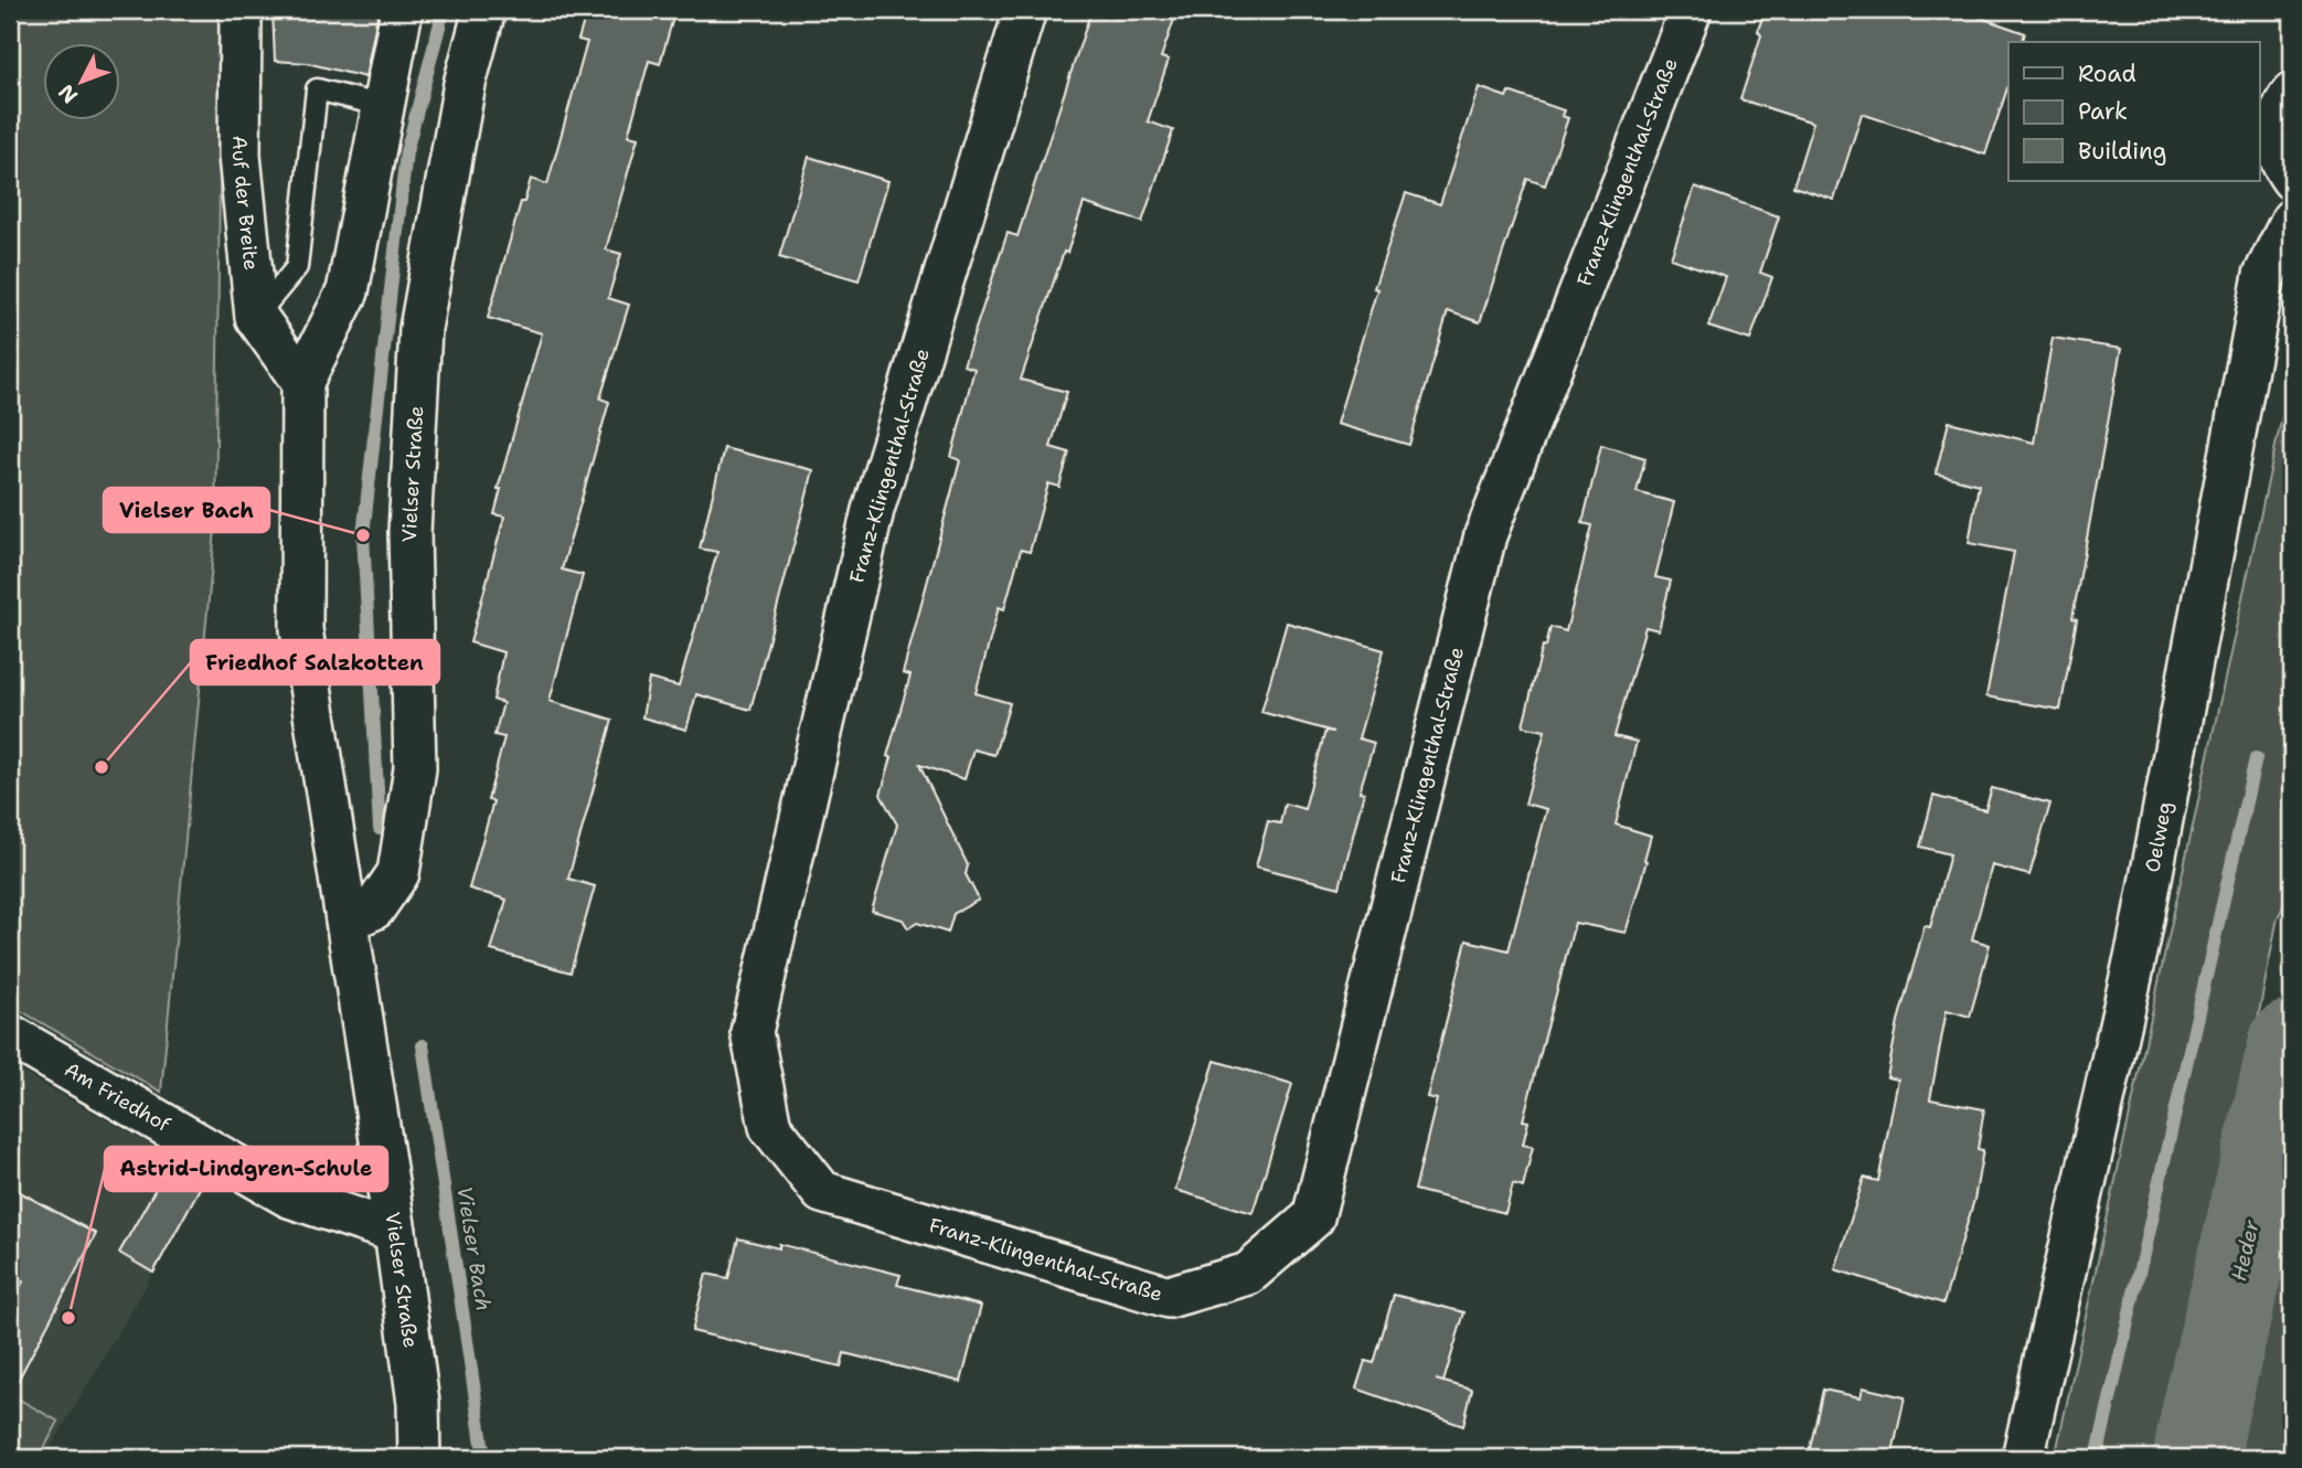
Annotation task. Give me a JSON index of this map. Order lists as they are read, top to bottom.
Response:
{
  "streets": {
    "street": [
      "Franz-Klingenthal-Straße",
      "Auf der Breite",
      "Vielser Straße",
      "Oelweg",
      "Am Friedhof"
    ]
  },
  "crossings": [
    ["Vielser Straße", "Am Friedhof"]
  ],
  "water": ["Vielser Bach", "Heder"],
  "places": ["Vielser Bach", "Friedhof Salzkotten", "Astrid-Lindgren-Schule"],
  "legend": ["Road", "Park", "Building"],
  "north": "bottom left"
}
